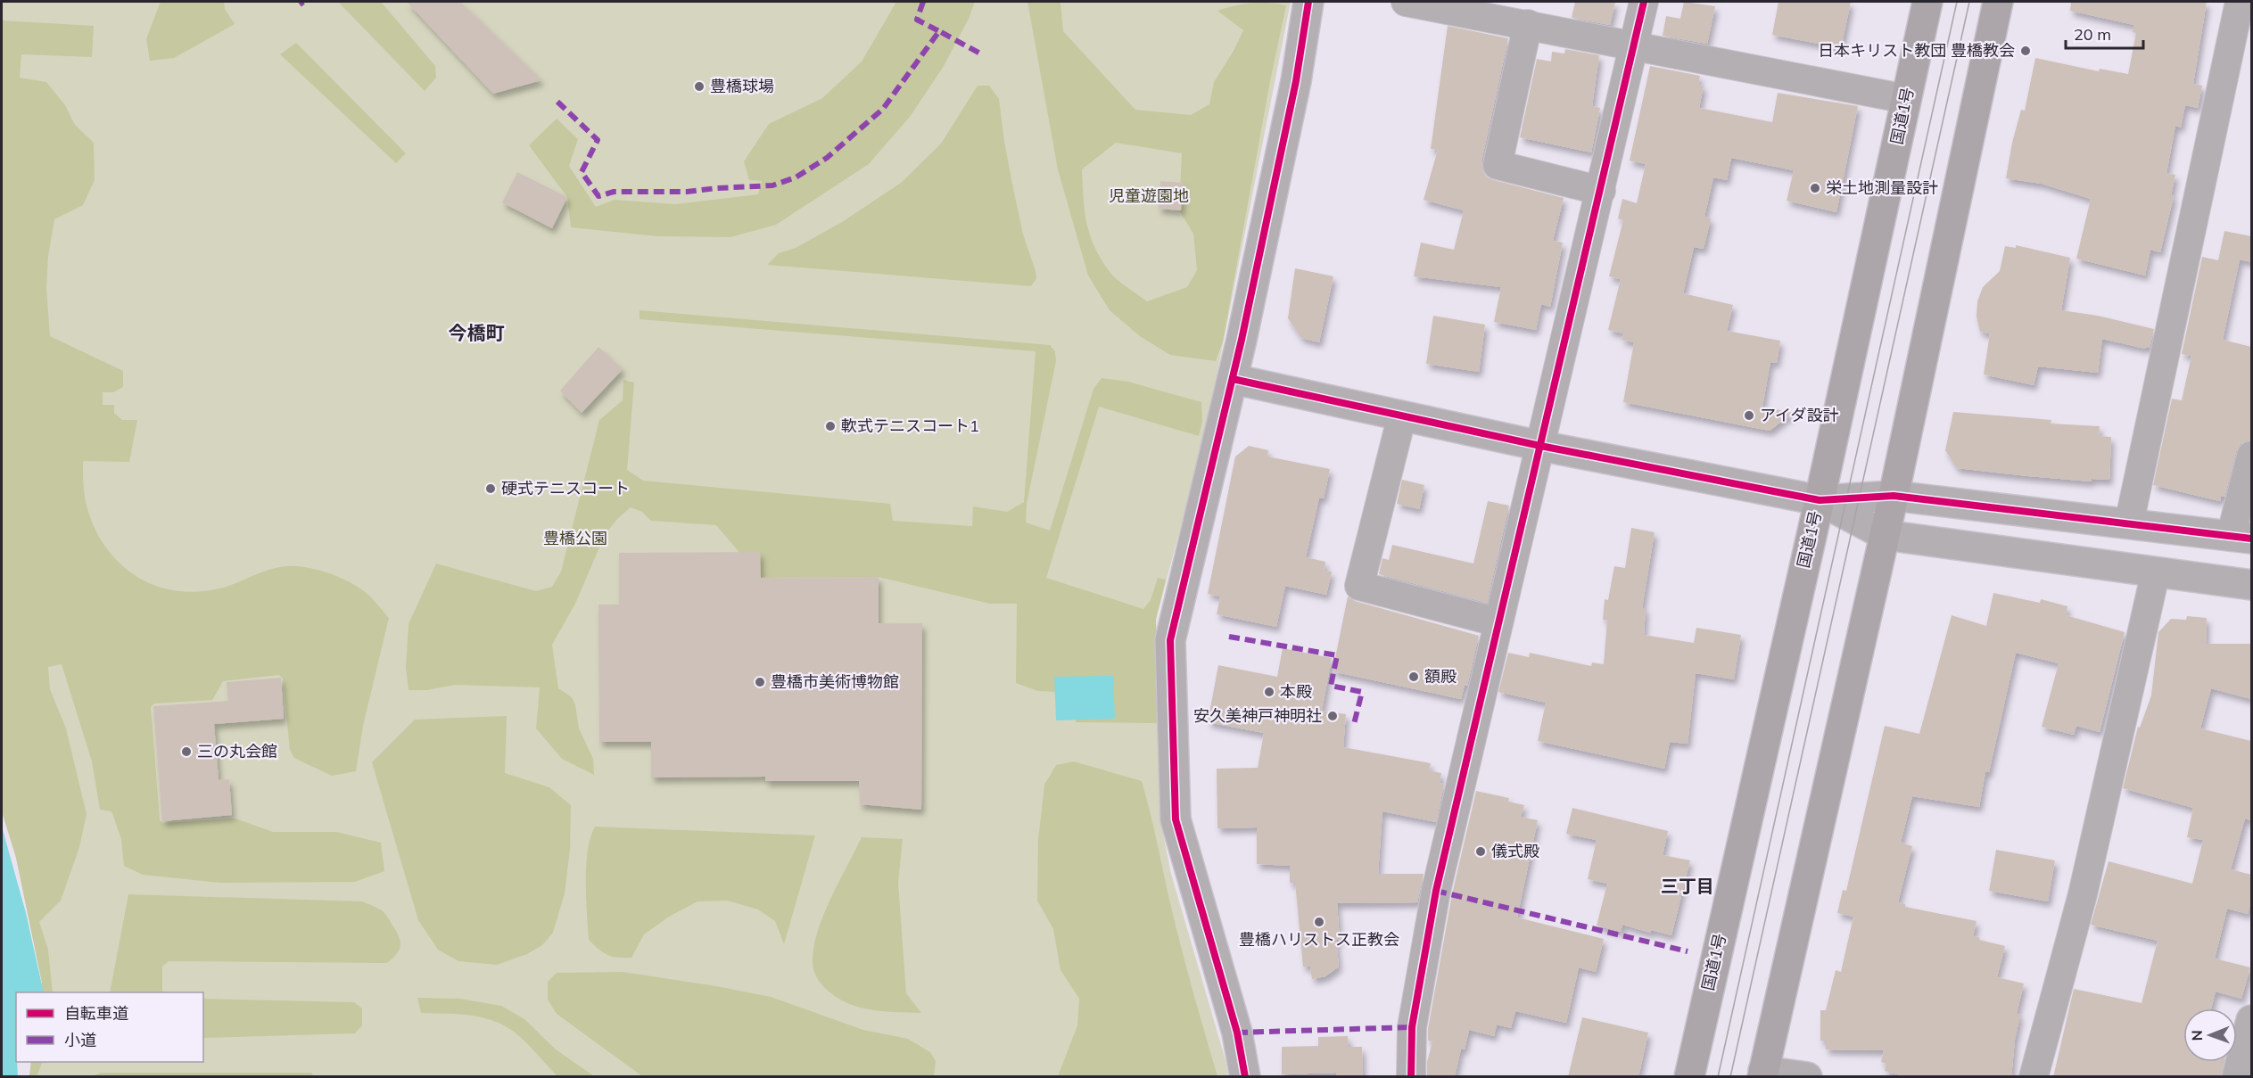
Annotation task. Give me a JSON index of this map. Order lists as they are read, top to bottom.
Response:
{
  "streets": {
    "highway": ["国道1号"]
  },
  "districts": ["今橋町", "三丁目"],
  "parks": ["児童遊園地", "豊橋公園"],
  "places": [
    "日本キリスト教団 豊橋教会",
    "豊橋球場",
    "栄土地測量設計",
    "アイダ設計",
    "軟式テニスコート1",
    "硬式テニスコート",
    "額殿",
    "豊橋市美術博物館",
    "本殿",
    "安久美神戸神明社",
    "三の丸会館",
    "儀式殿",
    "豊橋ハリストス正教会"
  ],
  "legend": ["自転車道", "小道"],
  "scale_bar": "20 m",
  "north": "left"
}
